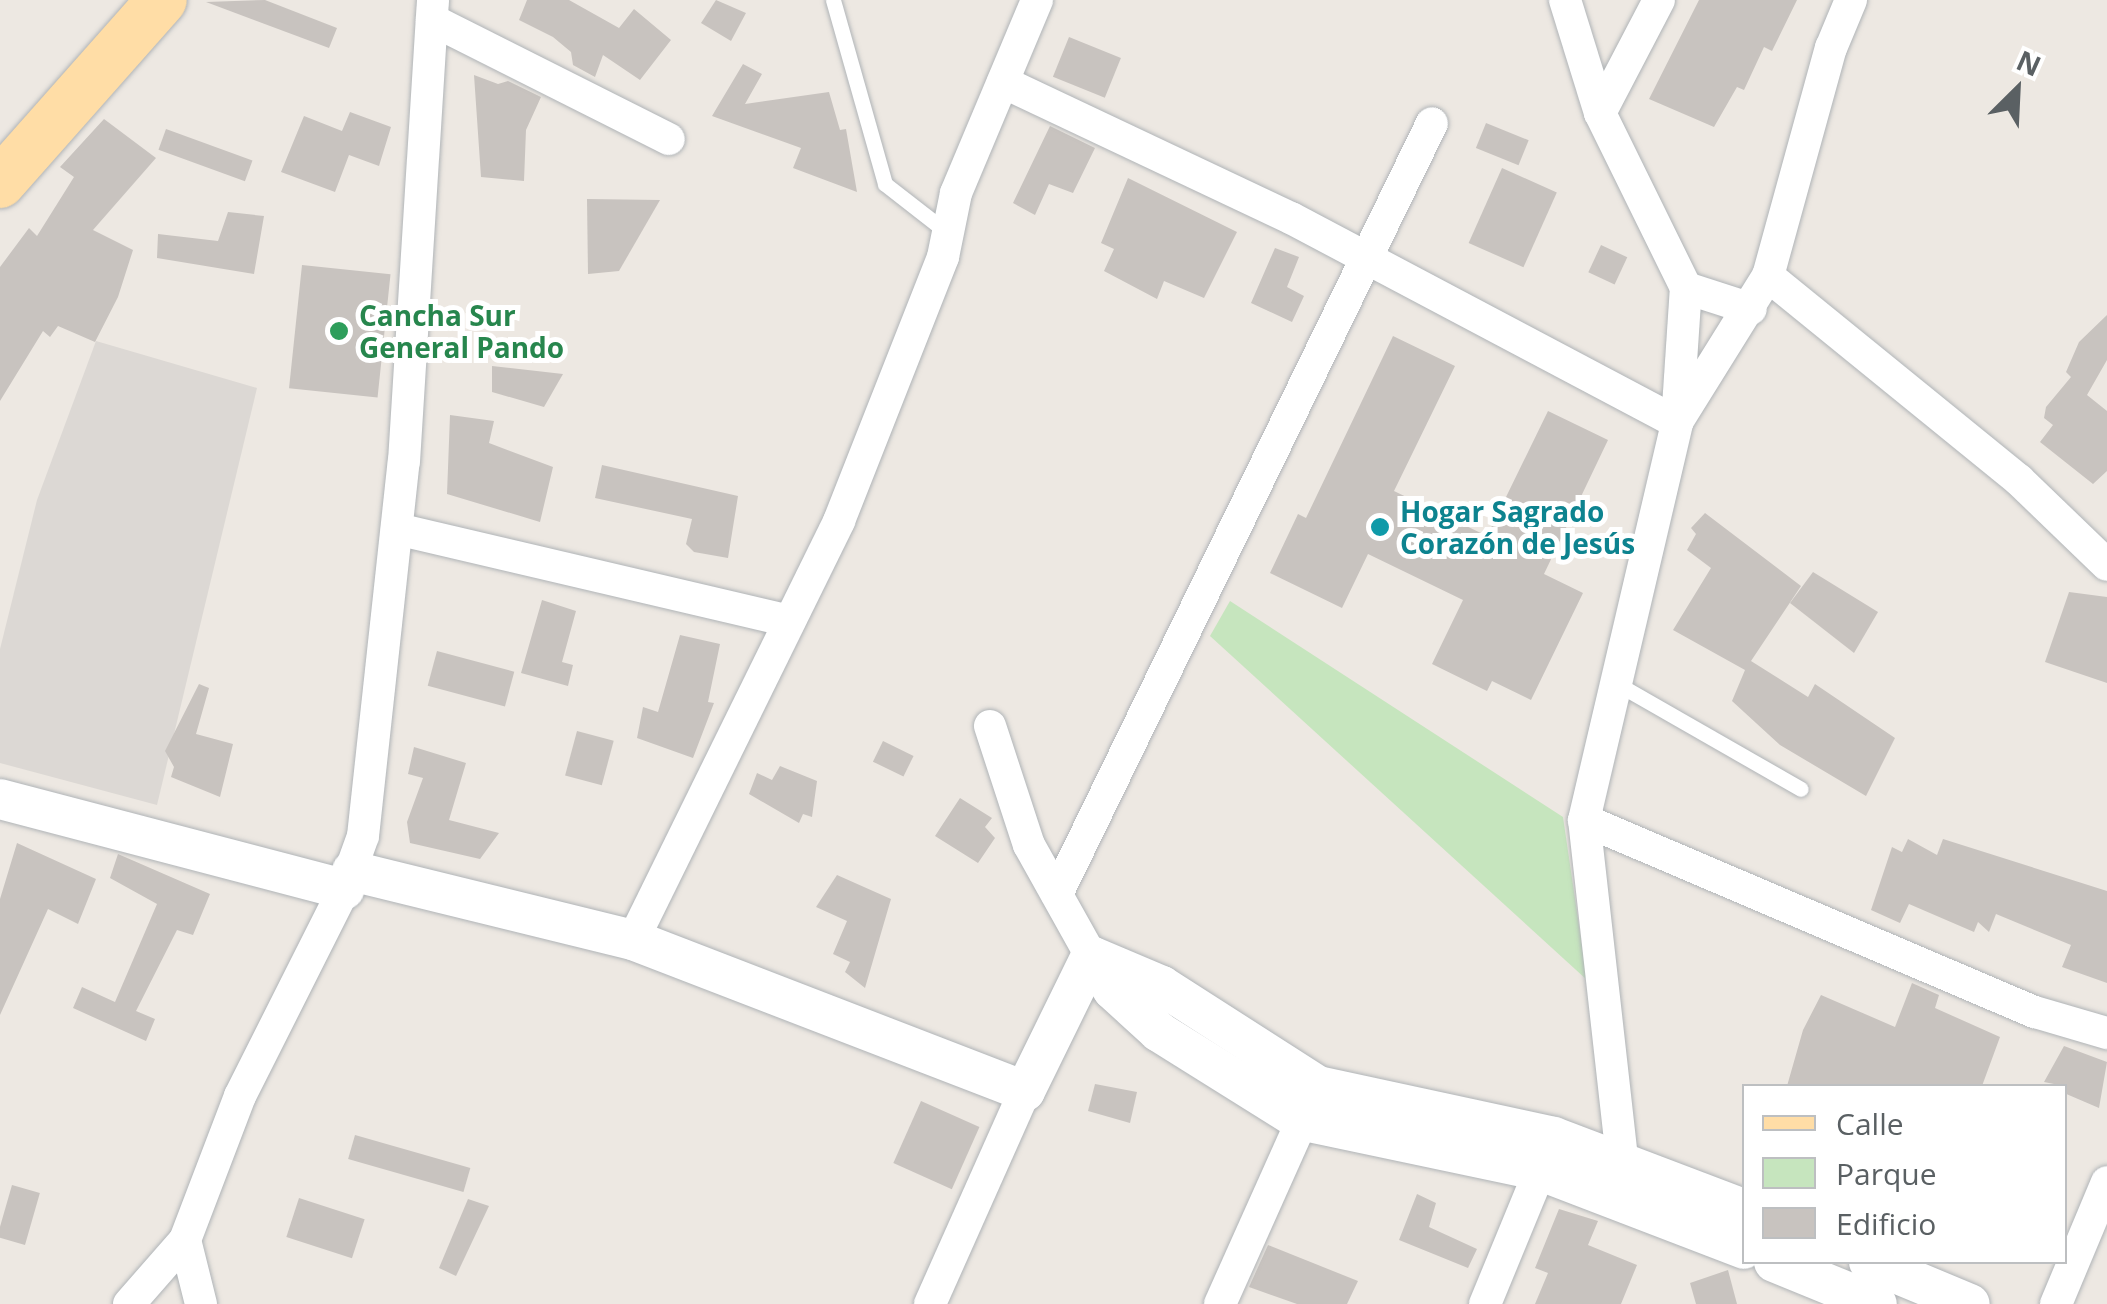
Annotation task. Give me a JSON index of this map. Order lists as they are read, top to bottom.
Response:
{
  "places": ["Cancha Sur General Pando", "Hogar Sagrado Corazón de Jesús"],
  "legend": ["Calle", "Parque", "Edificio"],
  "north": "top right"
}
